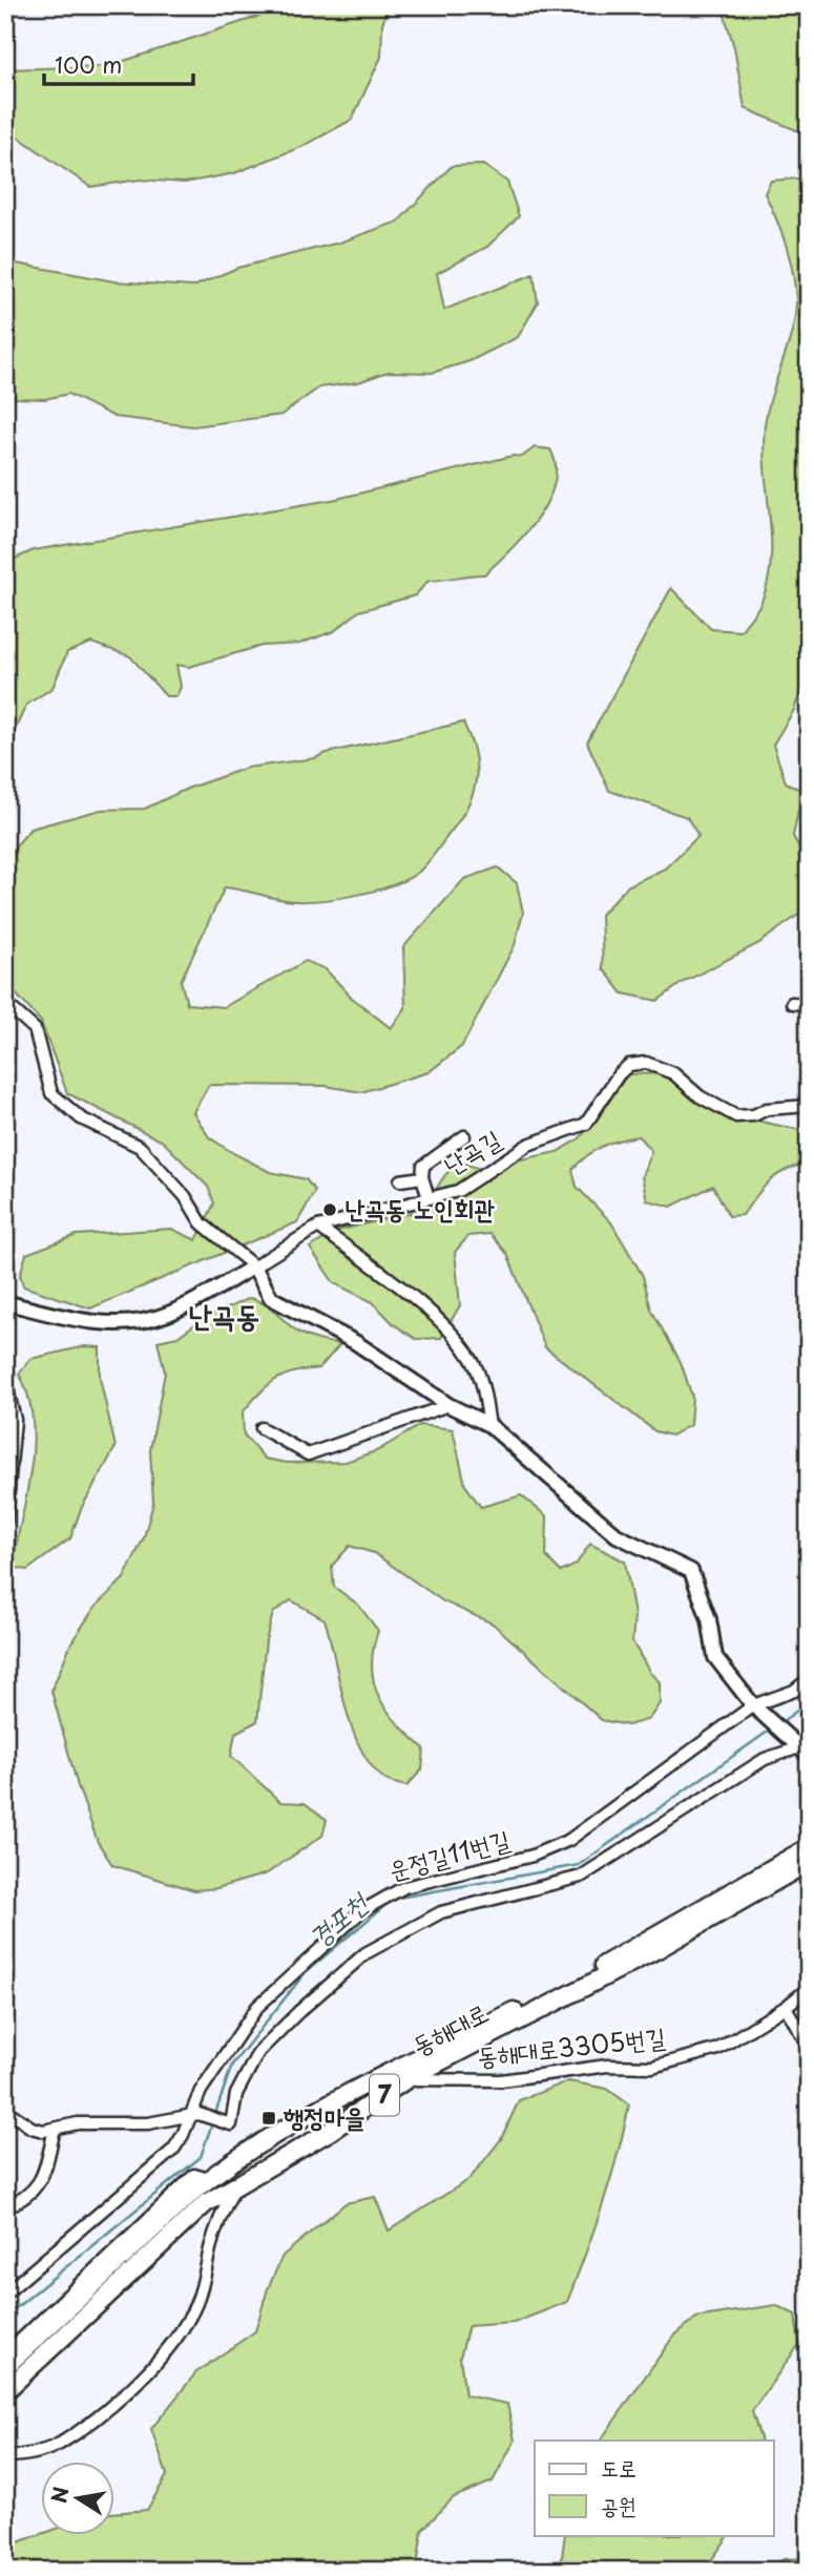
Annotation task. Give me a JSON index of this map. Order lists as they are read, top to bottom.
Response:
{
  "streets": {
    "highway": ["동해대로", "7"],
    "street": ["난곡길", "운정길11번길", "동해대로3305번길"]
  },
  "crossings": [
    ["동해대로", "동해대로3305번길"]
  ],
  "districts": ["난곡동"],
  "water": ["경포천"],
  "places": {
    "other": ["난곡동 노인회관"],
    "transit": ["행정마을"]
  },
  "legend": ["도로", "공원"],
  "scale_bar": "100 m",
  "north": "left"
}
